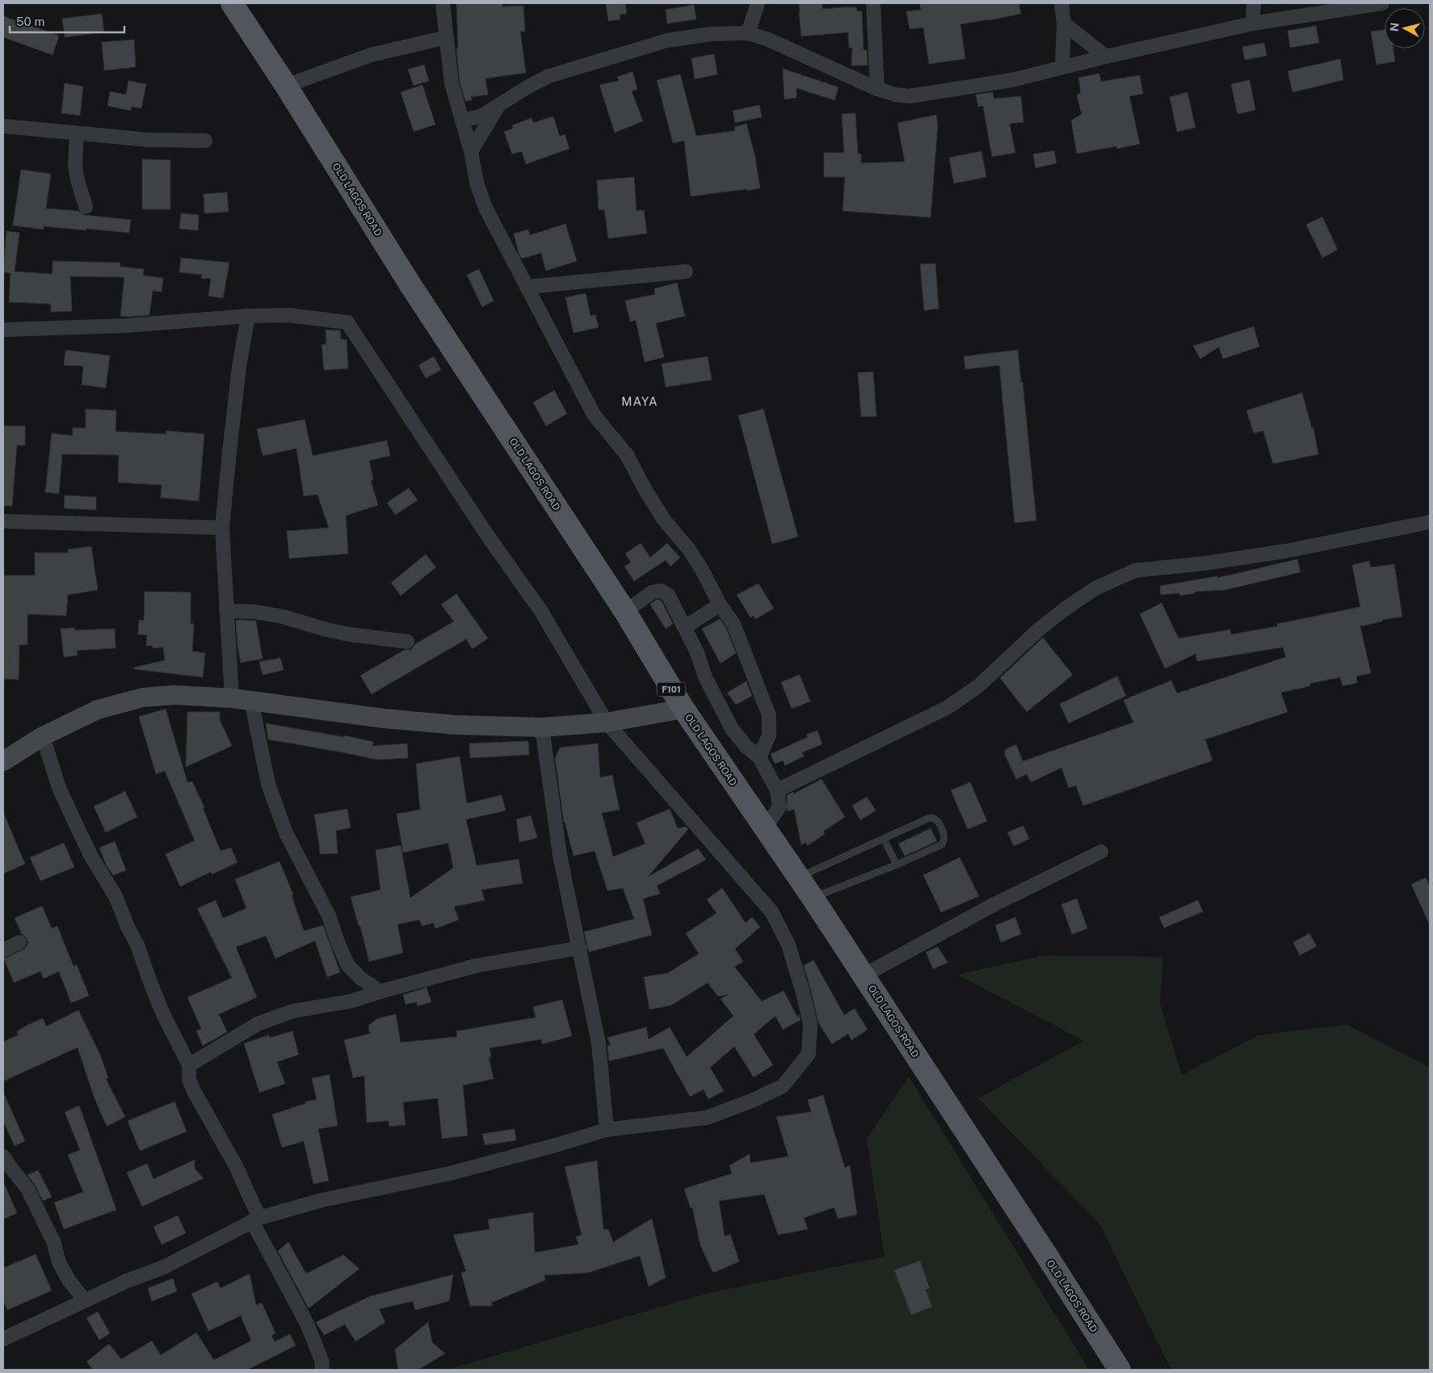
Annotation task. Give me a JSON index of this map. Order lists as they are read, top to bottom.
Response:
{
  "streets": {
    "main road": ["OLD LAGOS ROAD", "F101"]
  },
  "districts": ["MAYA"],
  "scale_bar": "50 m",
  "north": "left"
}
